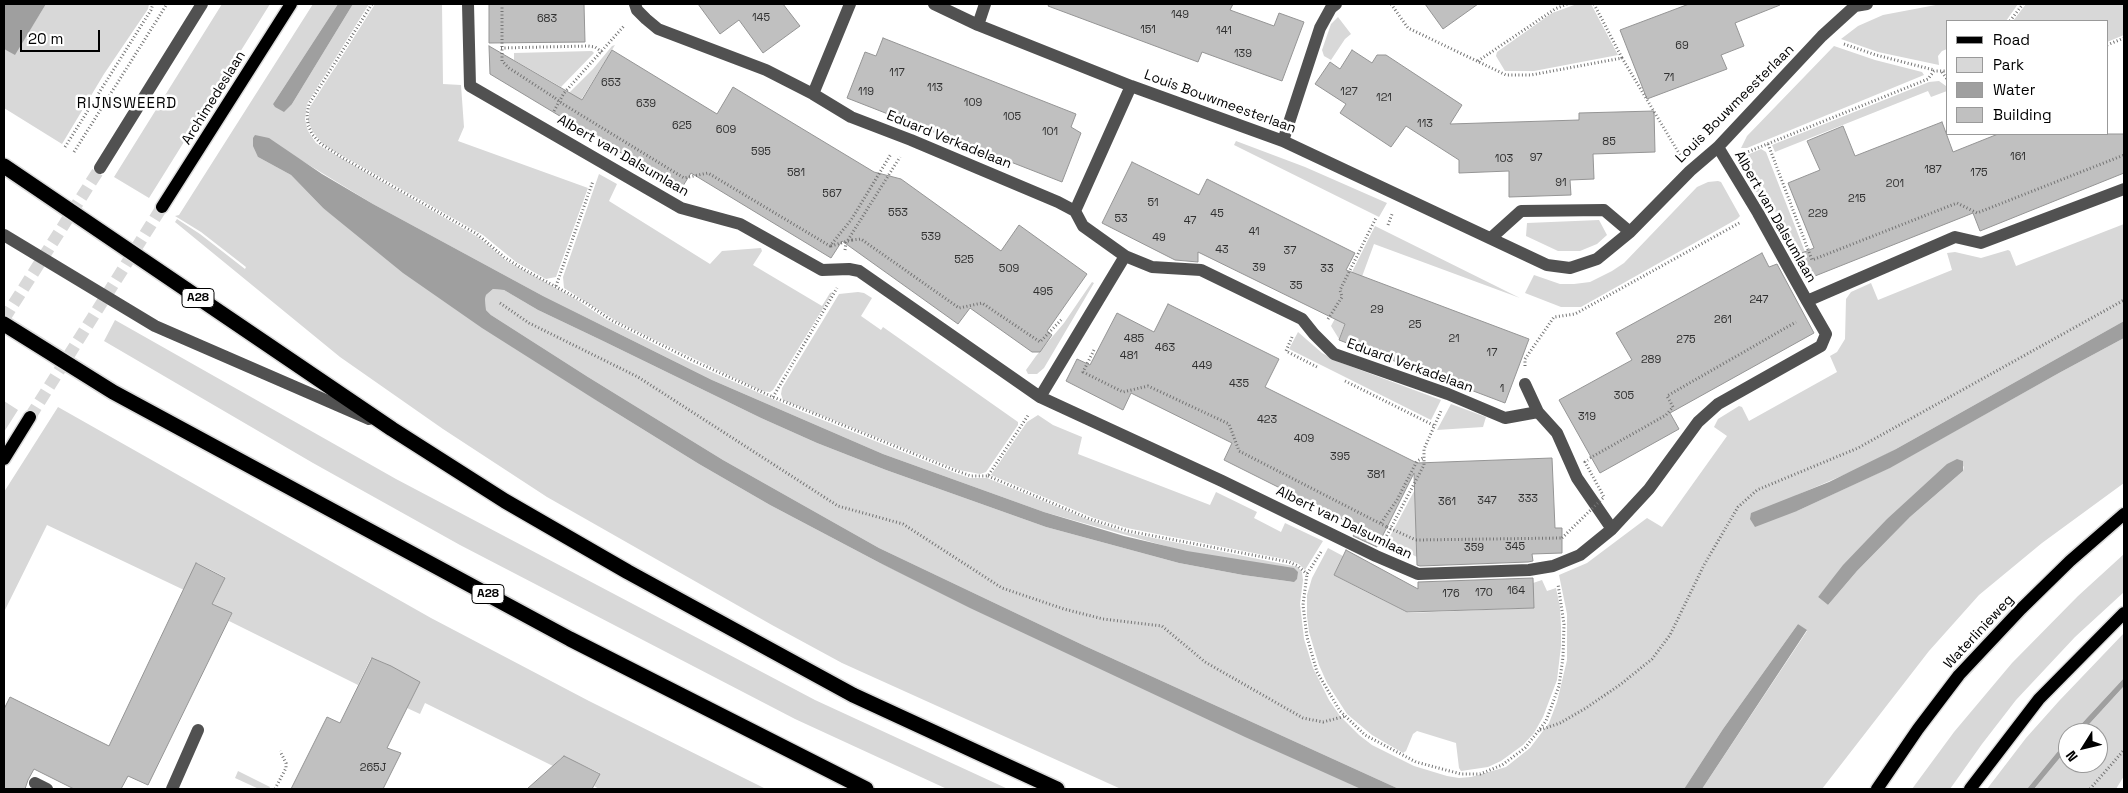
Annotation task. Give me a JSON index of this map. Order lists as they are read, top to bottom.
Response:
{
  "streets": {
    "highway": ["A28"],
    "main road": ["Archimedeslaan", "Waterlinieweg"],
    "street": ["Louis Bouwmeesterlaan", "Eduard Verkadelaan", "Albert van Dalsumlaan"]
  },
  "crossings": [
    ["Louis Bouwmeesterlaan", "Albert van Dalsumlaan"]
  ],
  "districts": ["RIJNSWEERD"],
  "house_numbers": [
    "149",
    "145",
    "683",
    "151",
    "141",
    "69",
    "139",
    "117",
    "71",
    "653",
    "113",
    "119",
    "127",
    "121",
    "109",
    "639",
    "105",
    "113",
    "625",
    "609",
    "101",
    "85",
    "595",
    "161",
    "97",
    "103",
    "187",
    "581",
    "175",
    "91",
    "201",
    "567",
    "215",
    "51",
    "553",
    "45",
    "229",
    "53",
    "47",
    "41",
    "539",
    "49",
    "43",
    "37",
    "525",
    "39",
    "509",
    "33",
    "35",
    "495",
    "247",
    "29",
    "261",
    "25",
    "485",
    "21",
    "275",
    "463",
    "17",
    "481",
    "289",
    "449",
    "435",
    "1",
    "305",
    "319",
    "423",
    "409",
    "395",
    "381",
    "333",
    "347",
    "361",
    "345",
    "359",
    "164",
    "170",
    "176",
    "265J"
  ],
  "legend": [
    "Road",
    "Park",
    "Water",
    "Building"
  ],
  "scale_bar": "20 m",
  "north": "bottom left"
}
